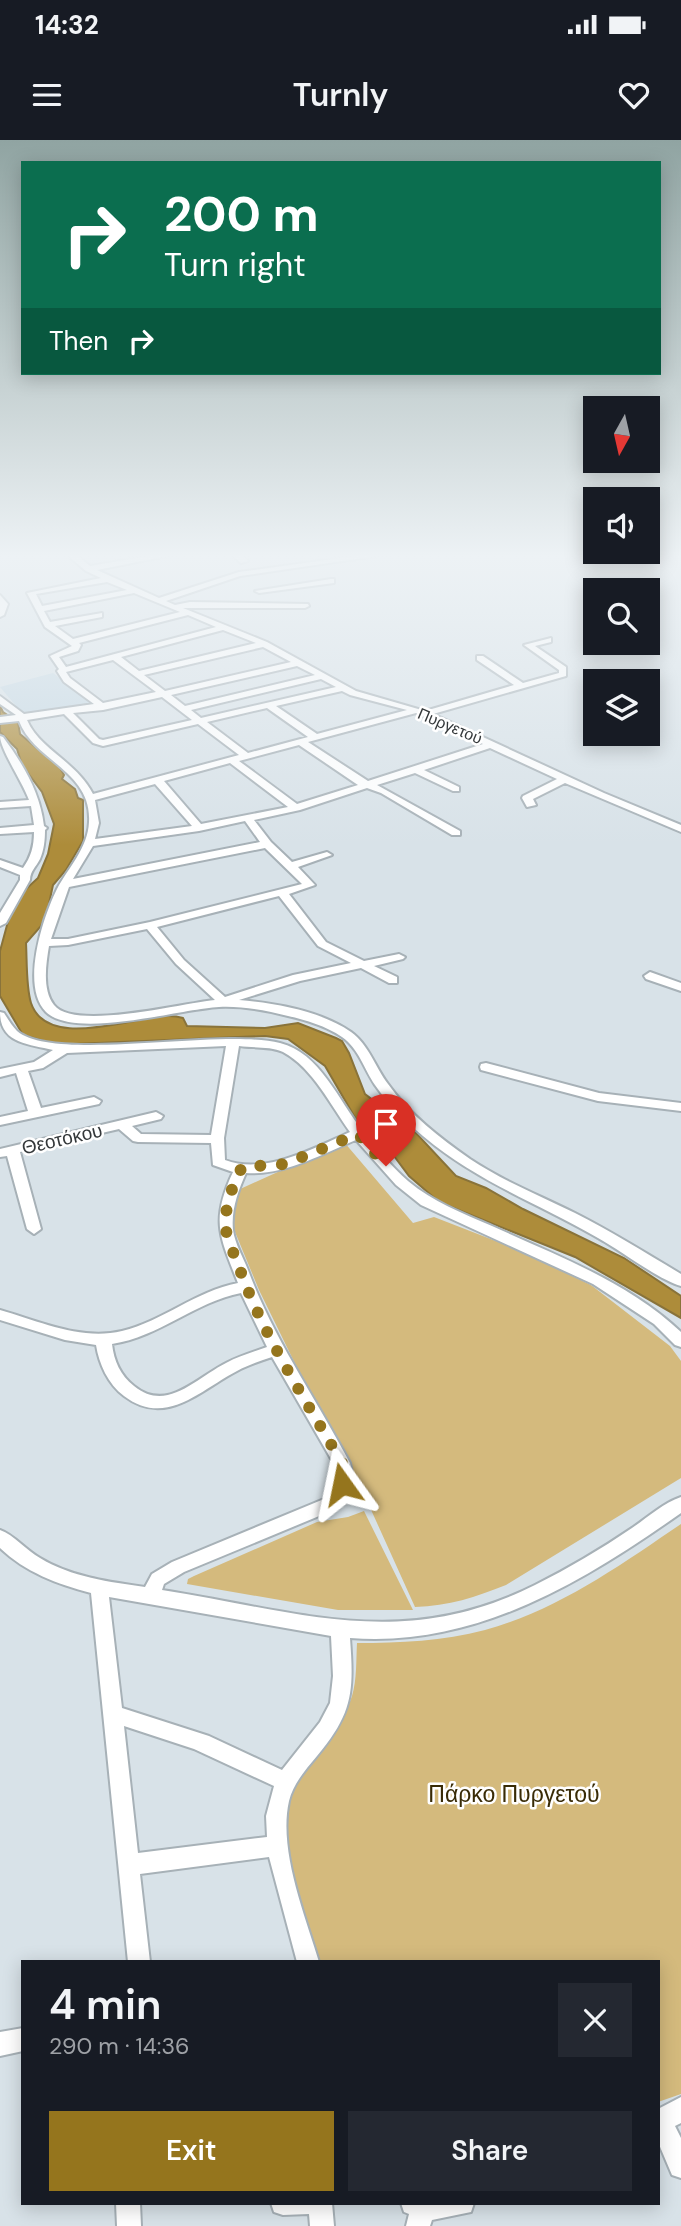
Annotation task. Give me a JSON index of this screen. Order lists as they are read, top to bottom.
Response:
{
  "streets": {
    "street": ["Πυργετού", "Θεοτόκου"]
  },
  "parks": ["Πάρκο Πυργετού"],
  "north": "bottom",
  "page": {
    "status": "14:32",
    "header": "Turnly",
    "turn": ["200 m", "Turn right"],
    "then": "Then",
    "heading": ["4 min", "290 m · 14:36"],
    "buttons": ["Exit", "Share"]
  }
}
